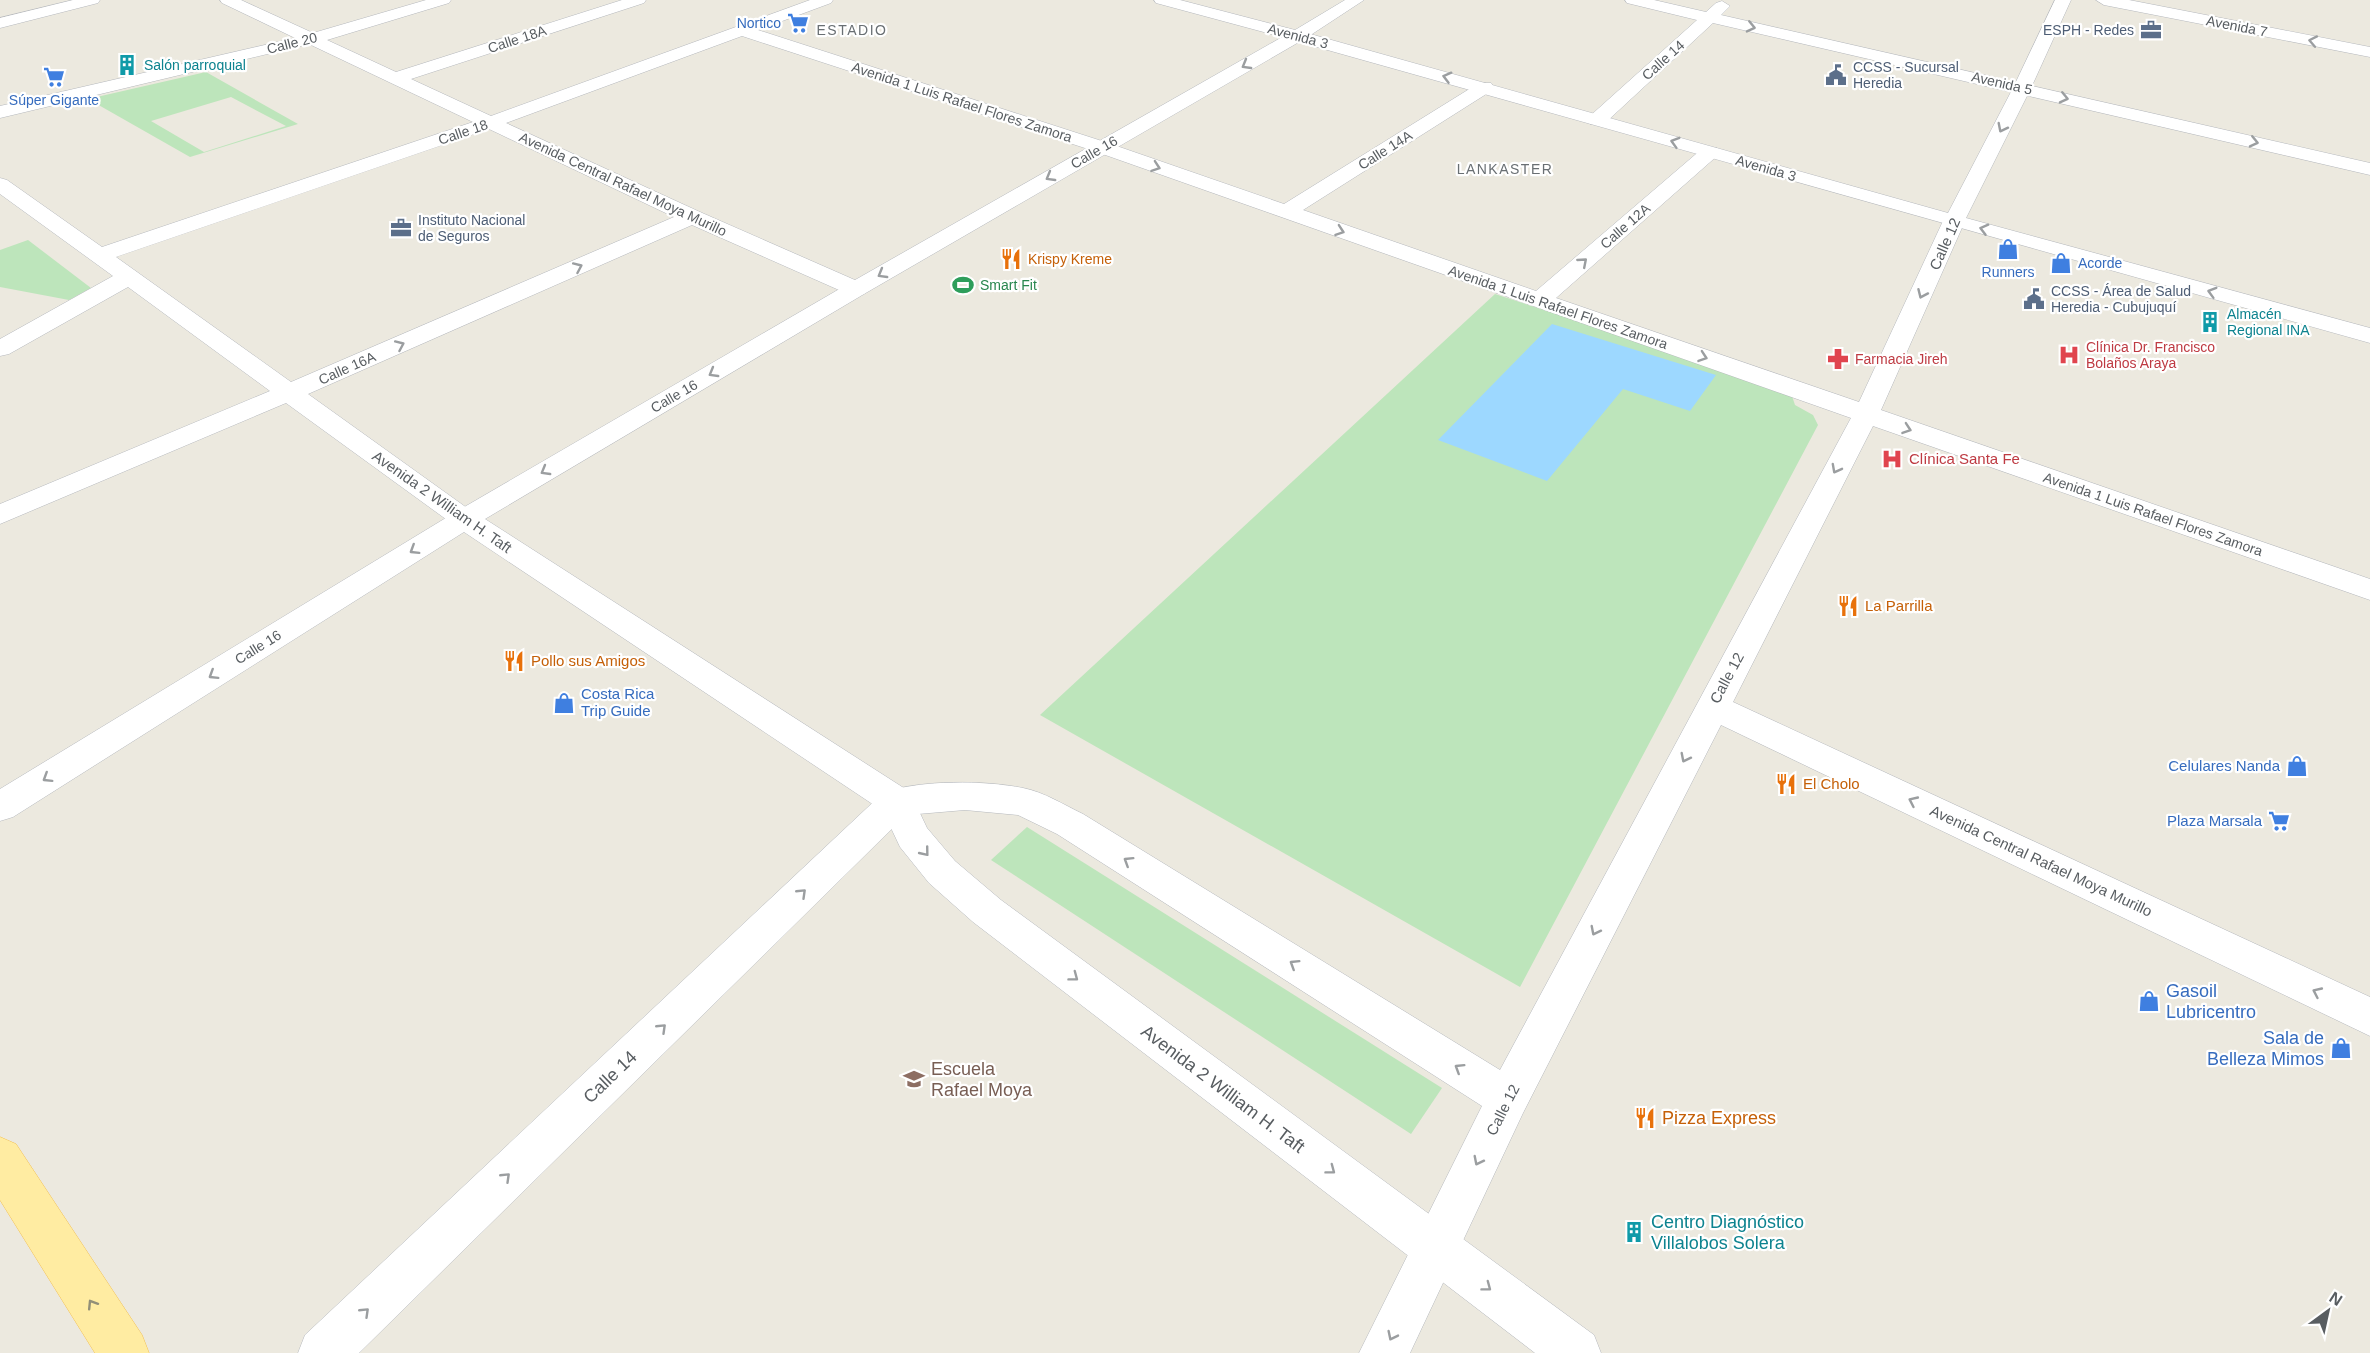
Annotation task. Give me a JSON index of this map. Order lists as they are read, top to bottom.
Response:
{
  "streets": {
    "street": [
      "Avenida 7",
      "Avenida 3",
      "Calle 18A",
      "Calle 20",
      "Calle 14",
      "Avenida 5",
      "Avenida 1 Luis Rafael Flores Zamora",
      "Calle 18",
      "Calle 14A",
      "Calle 16",
      "Avenida Central Rafael Moya Murillo",
      "Calle 12A",
      "Calle 12",
      "Calle 16A",
      "Avenida 2 William H. Taft"
    ]
  },
  "crossings": [
    ["Avenida 3", "Calle 14"],
    ["Avenida 3", "Calle 14A"],
    ["Avenida 3", "Calle 16"],
    ["Avenida 3", "Calle 12A"],
    ["Avenida 3", "Calle 12"],
    ["Calle 18A", "Avenida Central Rafael Moya Murillo"],
    ["Calle 20", "Avenida Central Rafael Moya Murillo"],
    ["Calle 14", "Avenida 5"],
    ["Calle 14", "Avenida 2 William H. Taft"],
    ["Avenida 5", "Calle 12"],
    ["Avenida 1 Luis Rafael Flores Zamora", "Calle 18"],
    ["Avenida 1 Luis Rafael Flores Zamora", "Calle 14A"],
    ["Avenida 1 Luis Rafael Flores Zamora", "Calle 16"],
    ["Avenida 1 Luis Rafael Flores Zamora", "Calle 12A"],
    ["Avenida 1 Luis Rafael Flores Zamora", "Calle 12"],
    ["Calle 18", "Avenida Central Rafael Moya Murillo"],
    ["Calle 18", "Avenida 2 William H. Taft"],
    ["Calle 16", "Avenida Central Rafael Moya Murillo"],
    ["Calle 16", "Avenida 2 William H. Taft"],
    ["Avenida Central Rafael Moya Murillo", "Calle 12"],
    ["Avenida Central Rafael Moya Murillo", "Calle 16A"],
    ["Calle 12", "Avenida 2 William H. Taft"],
    ["Calle 16A", "Avenida 2 William H. Taft"]
  ],
  "one_way": [
    "Avenida 7",
    "Avenida 3",
    "Calle 14",
    "Avenida 5",
    "Avenida 1 Luis Rafael Flores Zamora",
    "Calle 16",
    "Avenida Central Rafael Moya Murillo",
    "Calle 12A",
    "Calle 12",
    "Calle 16A"
  ],
  "districts": ["ESTADIO", "LANKASTER"],
  "places": {
    "supermarket": ["Nortico", "Súper Gigante", "Plaza Marsala"],
    "office": ["ESPH - Redes", "Instituto Nacional de Seguros"],
    "building": ["Salón parroquial", "Almacén Regional INA", "Centro Diagnóstico Villalobos Solera"],
    "public building": ["CCSS - Sucursal Heredia", "CCSS - Área de Salud Heredia - Cubujuquí"],
    "shop": [
      "Runners",
      "Acorde",
      "Costa Rica Trip Guide",
      "Celulares Nanda",
      "Gasoil Lubricentro",
      "Sala de Belleza Mimos"
    ],
    "restaurant": [
      "Krispy Kreme",
      "La Parrilla",
      "Pollo sus Amigos",
      "El Cholo",
      "Pizza Express"
    ],
    "sports": ["Smart Fit"],
    "hospital": ["Clínica Dr. Francisco Bolaños Araya", "Clínica Santa Fe"],
    "pharmacy": ["Farmacia Jireh"],
    "school or university": ["Escuela Rafael Moya"]
  },
  "north": "top right"
}
